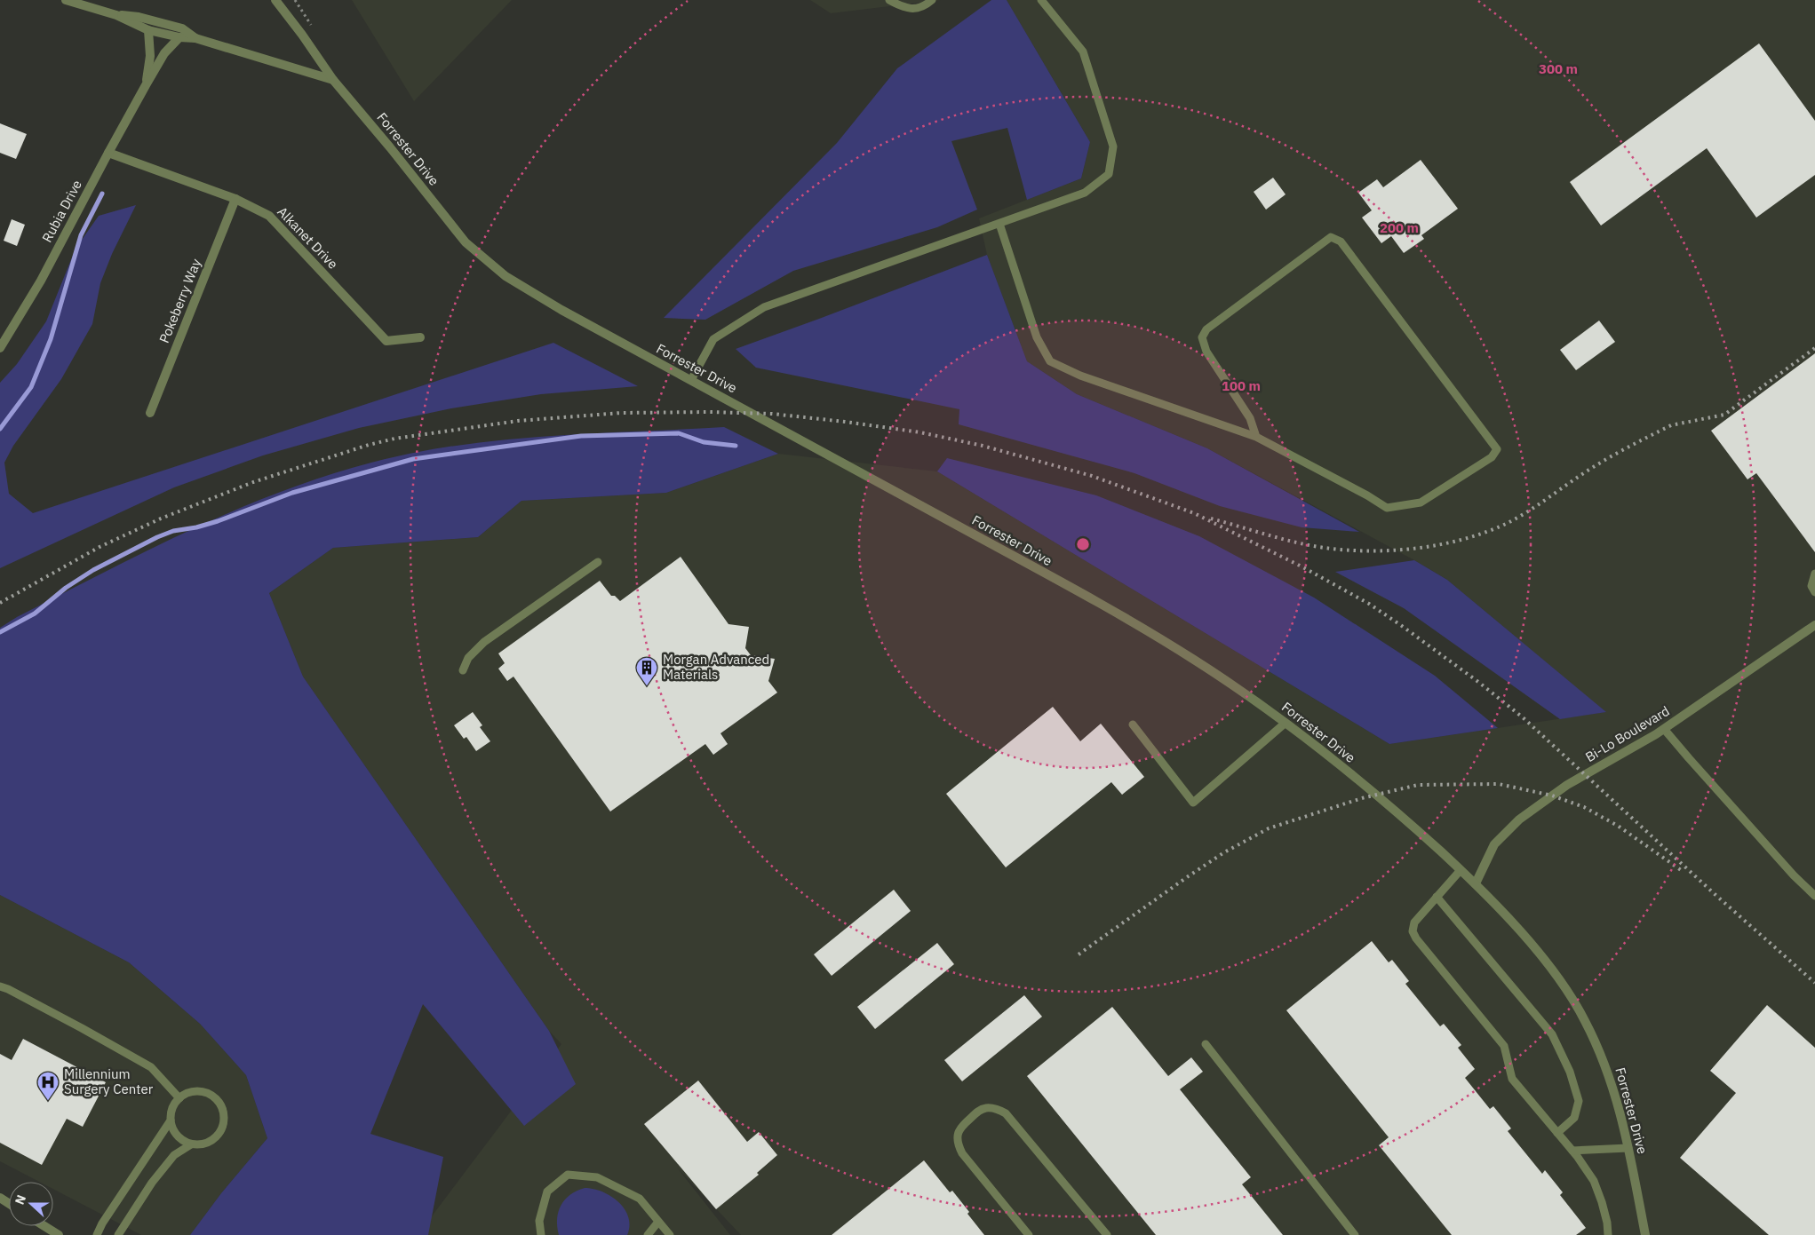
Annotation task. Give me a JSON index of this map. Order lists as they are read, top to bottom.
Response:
{
  "streets": {
    "street": [
      "Forrester Drive",
      "Rubia Drive",
      "Alkanet Drive",
      "Pokeberry Way",
      "Bi-Lo Boulevard"
    ]
  },
  "crossings": [
    ["Forrester Drive", "Bi-Lo Boulevard"],
    ["Rubia Drive", "Alkanet Drive"],
    ["Alkanet Drive", "Pokeberry Way"]
  ],
  "places": {
    "building": ["Morgan Advanced Materials"],
    "hospital": ["Millennium Surgery Center"]
  },
  "north": "left",
  "rings": ["300 m", "200 m", "100 m"]
}
